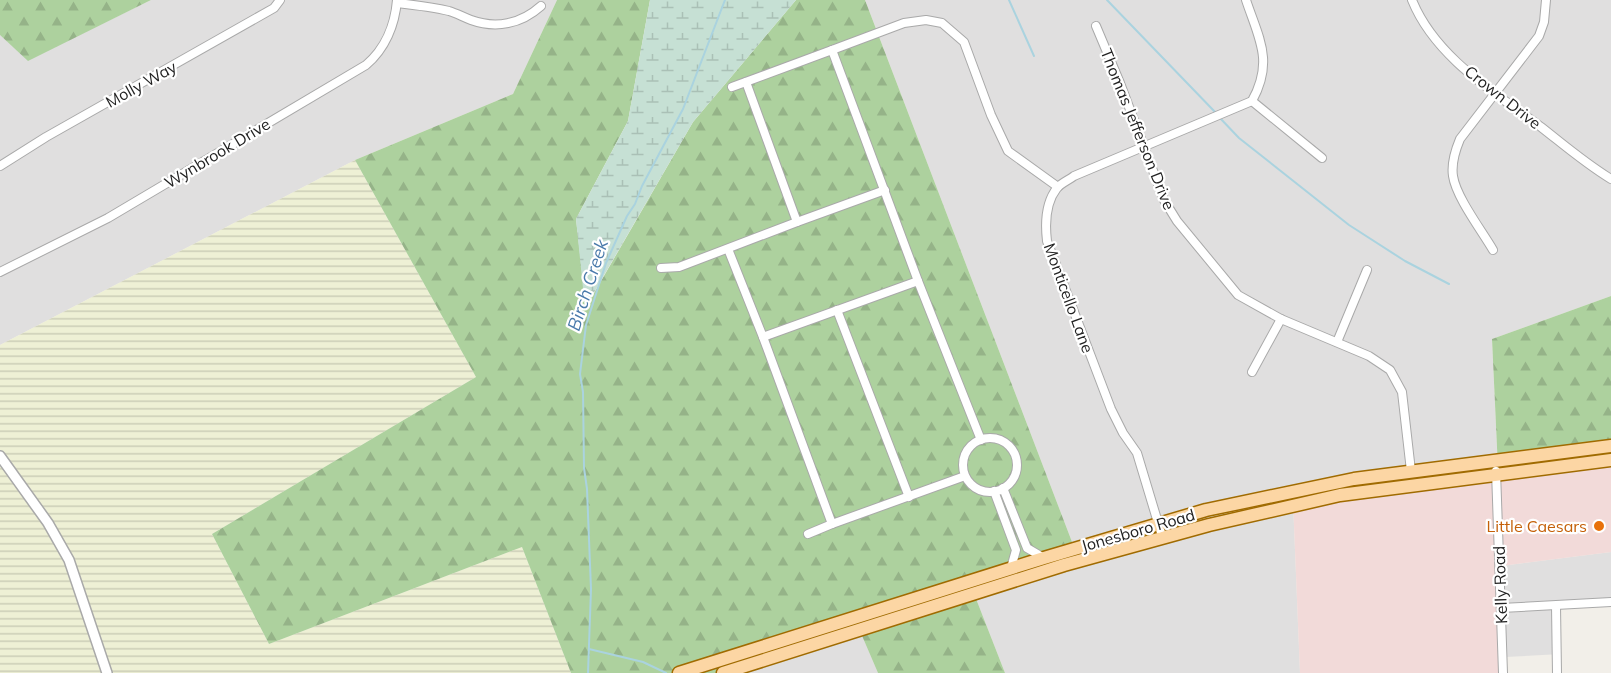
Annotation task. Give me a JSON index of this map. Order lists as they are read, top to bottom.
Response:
{
  "streets": {
    "main road": ["Jonesboro Road"],
    "street": [
      "Molly Way",
      "Crown Drive",
      "Thomas Jefferson Drive",
      "Wynbrook Drive",
      "Monticello Lane",
      "Kelly Road"
    ]
  },
  "crossings": [
    ["Thomas Jefferson Drive", "Jonesboro Road"],
    ["Monticello Lane", "Jonesboro Road"],
    ["Jonesboro Road", "Kelly Road"]
  ],
  "water": ["Birch Creek"],
  "places": ["Little Caesars"]
}
